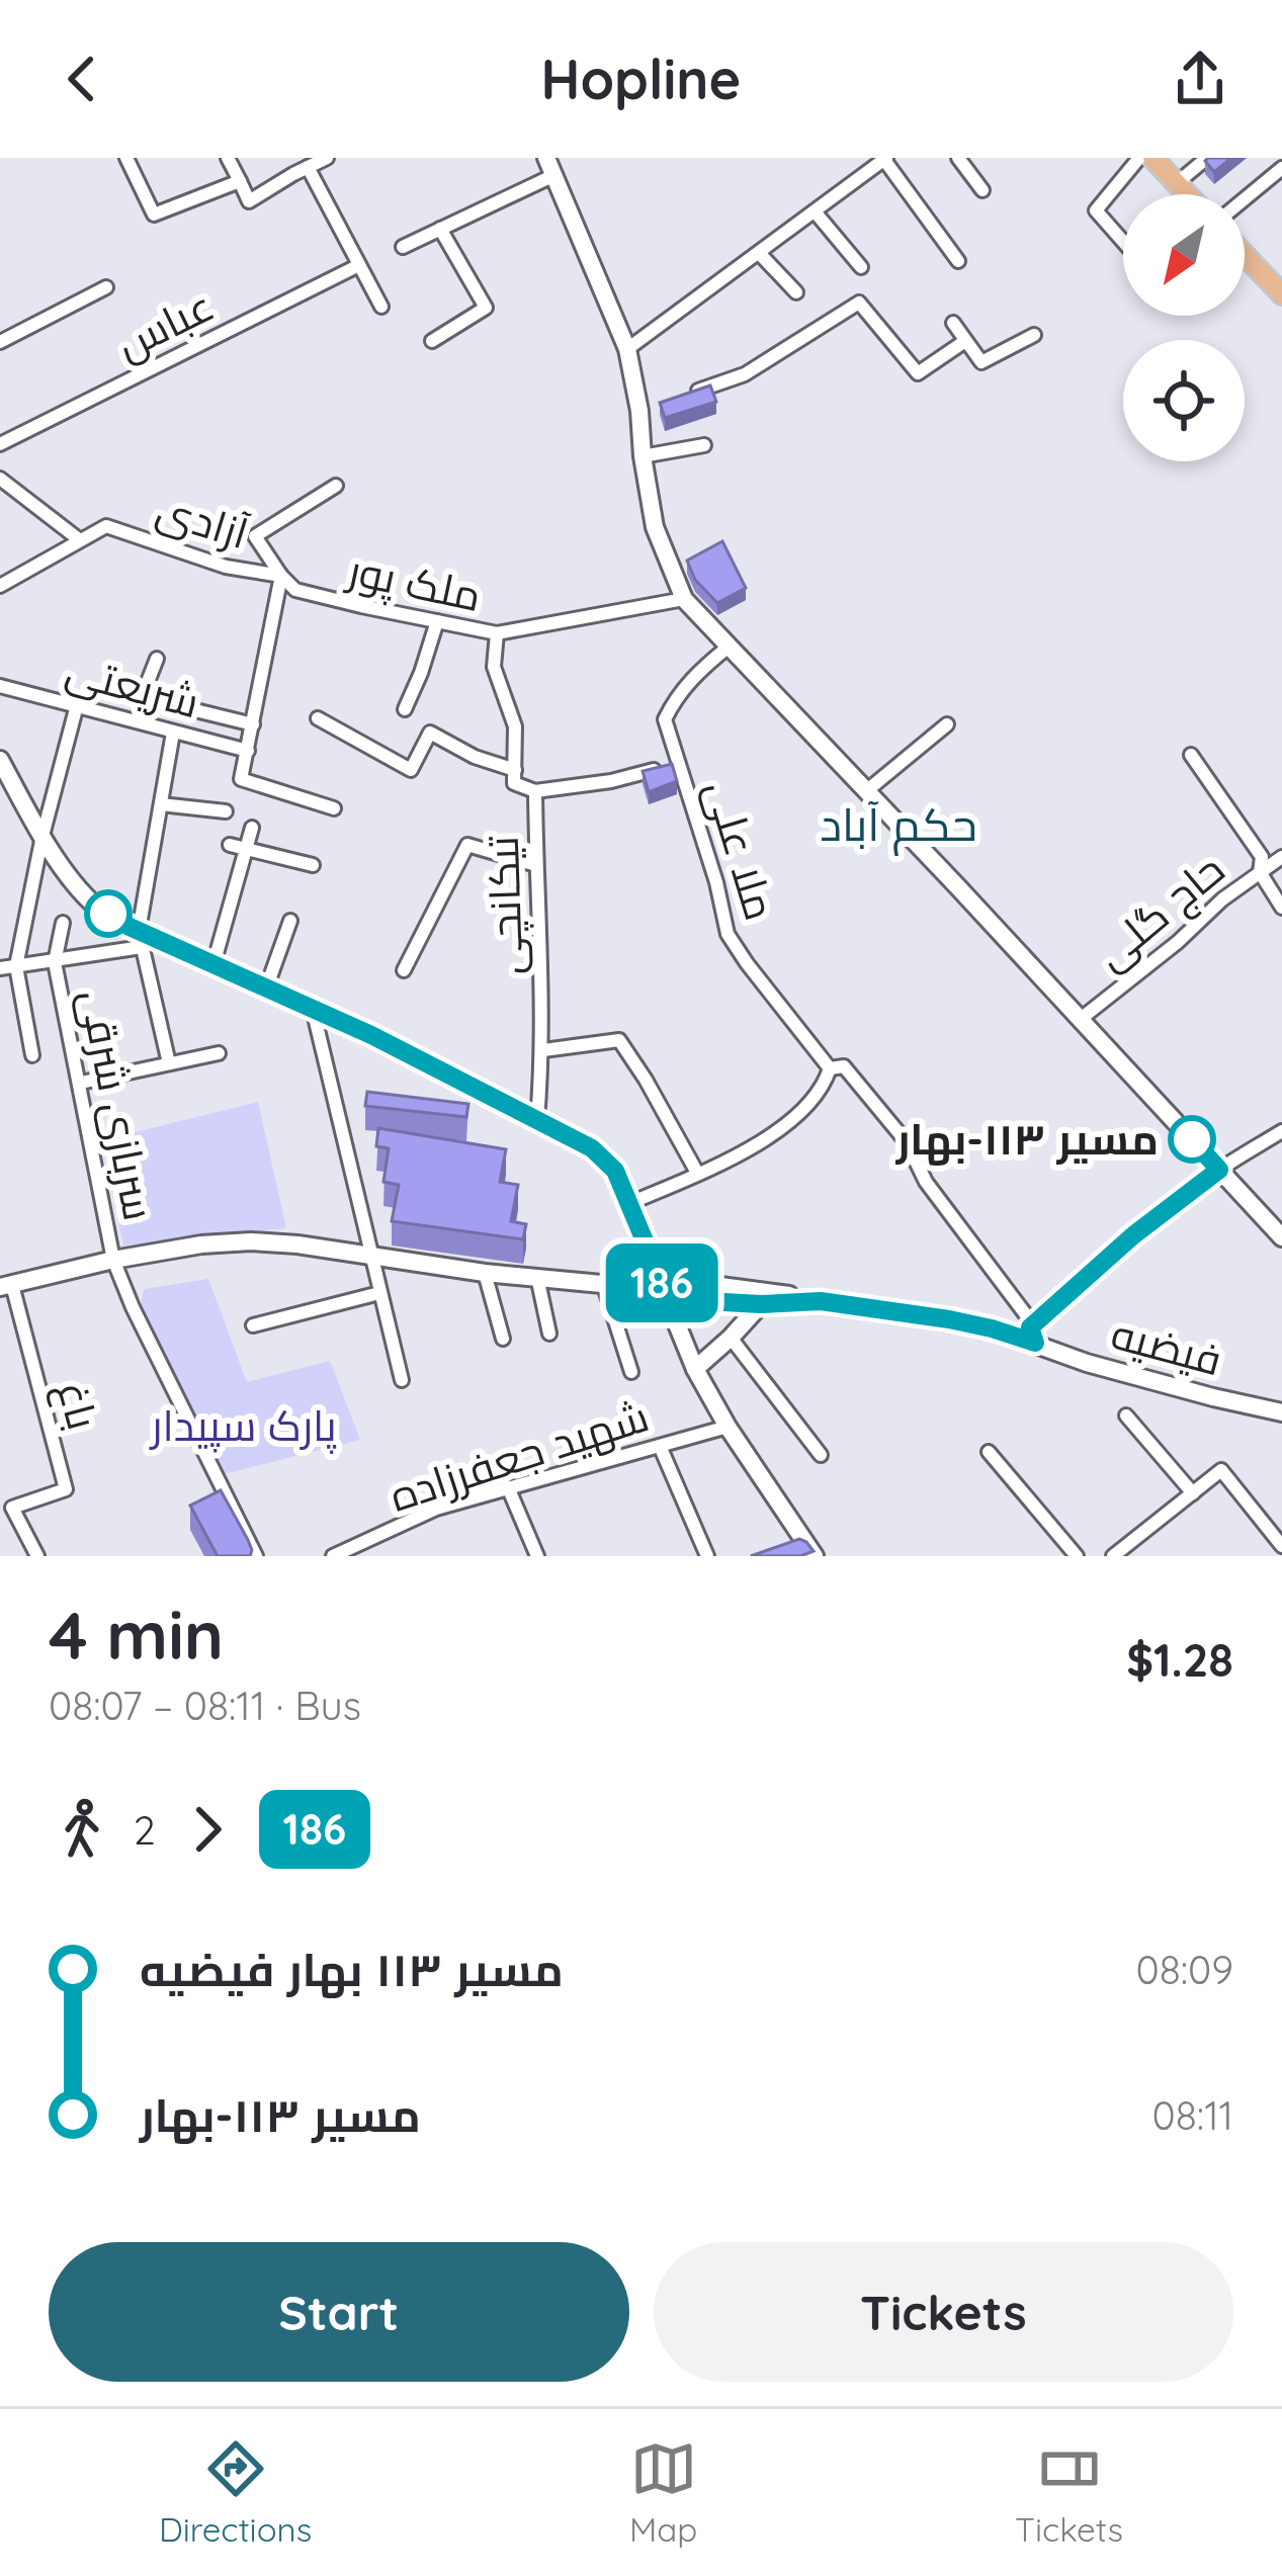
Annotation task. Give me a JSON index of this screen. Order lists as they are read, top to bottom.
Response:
{
  "streets": {
    "street": [
      "عباس",
      "آزادی",
      "ملک پور",
      "شریعتی",
      "ملا علی",
      "تیکانچی",
      "حاج گلی",
      "سربازی شرقی",
      "فیضیه",
      "باغ",
      "شهید جعفرزاده"
    ]
  },
  "crossings": [
    ["آزادی", "ملک پور"],
    ["ملا علی", "فیضیه"],
    ["سربازی شرقی", "فیضیه"],
    ["فیضیه", "باغ"]
  ],
  "districts": ["حکم آباد"],
  "parks": ["پارک سپیدار"],
  "places": ["مسیر ۱۱۳-بهار"],
  "lines": ["bus line 186"],
  "north": "bottom left",
  "page": {
    "header": "Hopline",
    "on_map": "186",
    "heading": ["4 min", "08:07 – 08:11 · Bus", "$1.28"],
    "legs": ["2", "186"],
    "list": [
      {
        "name": "مسیر ۱۱۳ بهار فیضیه",
        "value": "08:09"
      },
      {
        "name": "مسیر ۱۱۳-بهار",
        "value": "08:11"
      }
    ],
    "buttons": ["Start", "Tickets"],
    "tabs": ["Directions", "Map", "Tickets"]
  }
}
